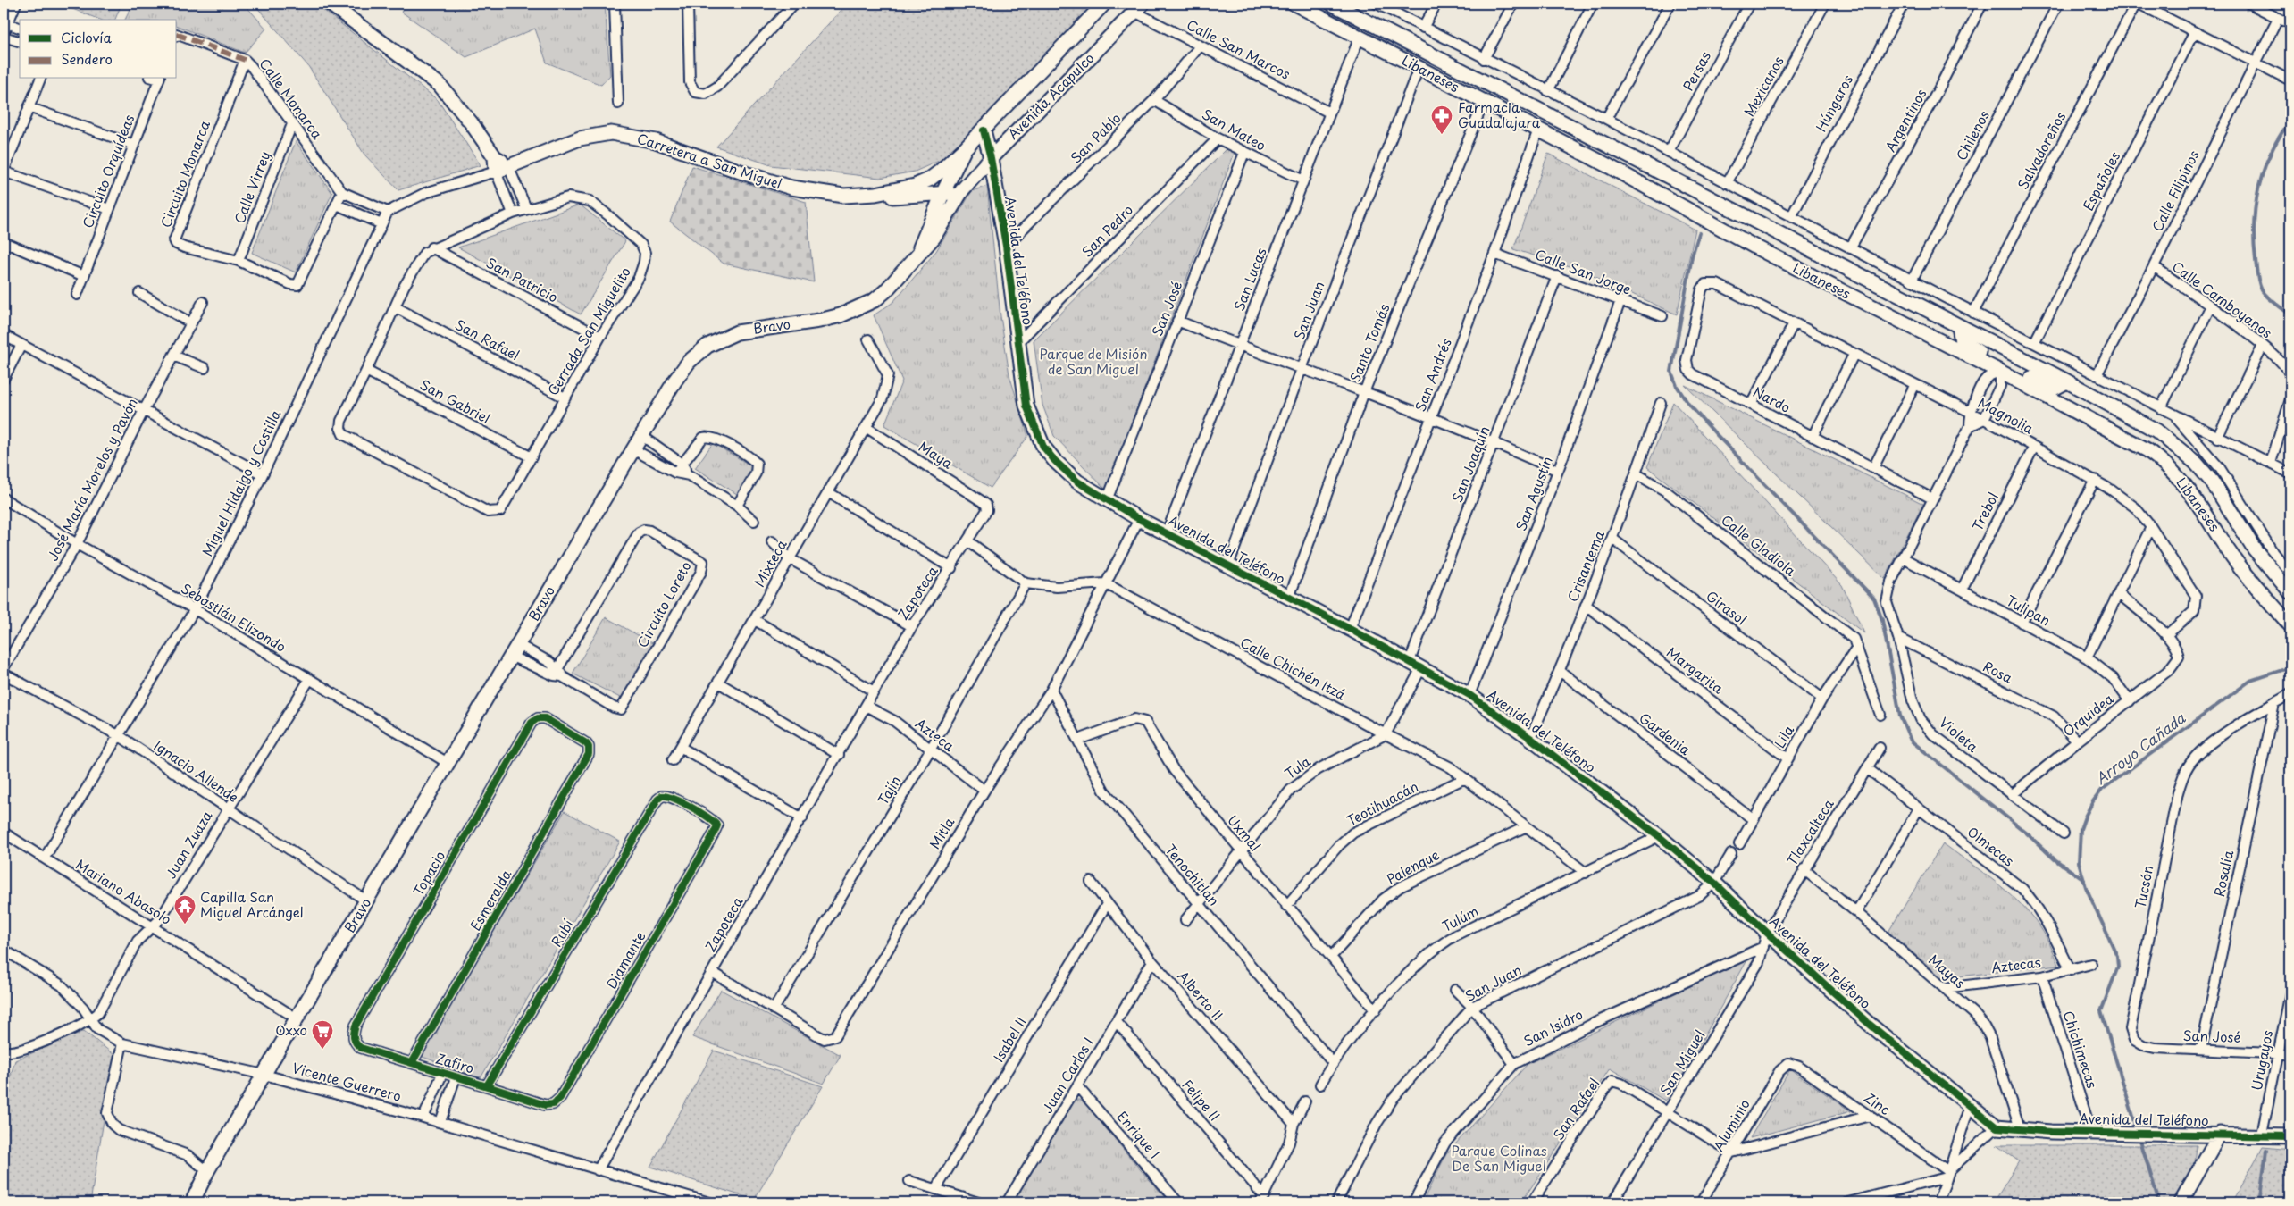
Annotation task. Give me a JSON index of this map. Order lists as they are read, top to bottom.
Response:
{
  "streets": {
    "main road": [
      "Libaneses",
      "Avenida Acapulco",
      "Carretera a San Miguel",
      "Avenida del Teléfono",
      "Bravo"
    ],
    "street": [
      "Calle San Marcos",
      "Persas",
      "Mexicanos",
      "Calle Monarca",
      "Húngaros",
      "Argentinos",
      "San Mateo",
      "Chilenos",
      "San Pablo",
      "Salvadoreños",
      "Circuito Orquídeas",
      "Circuito Monarca",
      "Españoles",
      "Calle Virrey",
      "Calle Filipinos",
      "San Pedro",
      "Calle San Jorge",
      "San Lucas",
      "San Patricio",
      "Calle Camboyanos",
      "San José",
      "San Juan",
      "Cerrada San Miguelito",
      "San Rafael",
      "Santo Tomás",
      "San Andrés",
      "Nardo",
      "San Gabriel",
      "Magnolia",
      "Maya",
      "San Joaquín",
      "José María Morelos y Pavón",
      "Miguel Hidalgo y Costilla",
      "San Agustín",
      "Trebol",
      "Calle Gladiola",
      "Mixteca",
      "Crisantema",
      "Zapoteca",
      "Circuito Loreto",
      "Girasol",
      "Tulipan",
      "Sebastián Elizondo",
      "Calle Chichén Itzá",
      "Margarita",
      "Rosa",
      "Orquidea",
      "Gardenia",
      "Azteca",
      "Violeta",
      "Lila",
      "Tula",
      "Ignacio Allende",
      "Tajín",
      "Teotihuacán",
      "Tlaxcalteca",
      "Mitla",
      "Uxmal",
      "Juan Zuaza",
      "Olmecas",
      "Palenque",
      "Topacio",
      "Rosalía",
      "Tenochitlan",
      "Tucsón",
      "Mariano Abasolo",
      "Esmeralda",
      "Tulúm",
      "Rubí",
      "Diamante",
      "Aztecas",
      "Mayas",
      "Alberto II",
      "San Isidro",
      "Isabel II",
      "Chichimecas",
      "Urugayos",
      "San Miguel",
      "Zafiro",
      "Juan Carlos I",
      "Vicente Guerrero",
      "Felipe II",
      "Zinc",
      "Aluminio",
      "Enrique I"
    ]
  },
  "crossings": [
    ["Calle San Marcos", "Avenida Acapulco"],
    ["Calle San Marcos", "San Pablo"],
    ["Calle San Marcos", "San Lucas"],
    ["Libaneses", "San Lucas"],
    ["Libaneses", "San Juan"],
    ["Libaneses", "Santo Tomás"],
    ["Libaneses", "San Andrés"],
    ["Avenida Acapulco", "Carretera a San Miguel"],
    ["Avenida Acapulco", "Avenida del Teléfono"],
    ["Avenida Acapulco", "Bravo"],
    ["Calle Monarca", "Circuito Monarca"],
    ["Calle Monarca", "Calle Virrey"],
    ["San Mateo", "San Pablo"],
    ["San Mateo", "San Pedro"],
    ["San Mateo", "San Lucas"],
    ["San Mateo", "San José"],
    ["San Pablo", "Avenida del Teléfono"],
    ["Carretera a San Miguel", "Bravo"],
    ["Circuito Monarca", "Calle Virrey"],
    ["Calle Filipinos", "Calle Camboyanos"],
    ["San Pedro", "Avenida del Teléfono"],
    ["Avenida del Teléfono", "San Lucas"],
    ["Avenida del Teléfono", "San José"],
    ["Avenida del Teléfono", "San Juan"],
    ["Avenida del Teléfono", "Santo Tomás"],
    ["Avenida del Teléfono", "San Andrés"],
    ["Avenida del Teléfono", "San Joaquín"],
    ["Avenida del Teléfono", "San Agustín"],
    ["Avenida del Teléfono", "Crisantema"],
    ["Avenida del Teléfono", "Tlaxcalteca"],
    ["Avenida del Teléfono", "Mitla"],
    ["Avenida del Teléfono", "Tulúm"],
    ["Avenida del Teléfono", "Mayas"],
    ["Avenida del Teléfono", "Chichimecas"],
    ["Avenida del Teléfono", "Urugayos"],
    ["Avenida del Teléfono", "San Miguel"],
    ["Calle San Jorge", "San Andrés"],
    ["Calle San Jorge", "San Joaquín"],
    ["Calle San Jorge", "San Agustín"],
    ["San Patricio", "Cerrada San Miguelito"],
    ["San José", "Rosalía"],
    ["San José", "Tucsón"],
    ["San José", "Urugayos"],
    ["Bravo", "Sebastián Elizondo"],
    ["Bravo", "Ignacio Allende"],
    ["Bravo", "Mariano Abasolo"],
    ["Bravo", "Vicente Guerrero"],
    ["Cerrada San Miguelito", "San Rafael"],
    ["Cerrada San Miguelito", "San Gabriel"],
    ["San Rafael", "San Miguel"],
    ["San Rafael", "Aluminio"],
    ["Nardo", "Magnolia"],
    ["Magnolia", "Trebol"],
    ["Magnolia", "Orquidea"],
    ["Maya", "Mixteca"],
    ["Maya", "Zapoteca"],
    ["José María Morelos y Pavón", "Sebastián Elizondo"],
    ["Miguel Hidalgo y Costilla", "Sebastián Elizondo"],
    ["Miguel Hidalgo y Costilla", "Ignacio Allende"],
    ["Miguel Hidalgo y Costilla", "Mariano Abasolo"],
    ["Trebol", "Tulipan"],
    ["Calle Gladiola", "Crisantema"],
    ["Calle Gladiola", "Lila"],
    ["Crisantema", "Girasol"],
    ["Crisantema", "Margarita"],
    ["Crisantema", "Gardenia"],
    ["Zapoteca", "Azteca"],
    ["Zapoteca", "Mitla"],
    ["Zapoteca", "Vicente Guerrero"],
    ["Girasol", "Lila"],
    ["Tulipan", "Orquidea"],
    ["Tulipan", "Violeta"],
    ["Sebastián Elizondo", "Juan Zuaza"],
    ["Calle Chichén Itzá", "Tula"],
    ["Calle Chichén Itzá", "Teotihuacán"],
    ["Calle Chichén Itzá", "Mitla"],
    ["Calle Chichén Itzá", "Palenque"],
    ["Calle Chichén Itzá", "Tulúm"],
    ["Margarita", "Lila"],
    ["Rosa", "Orquidea"],
    ["Rosa", "Violeta"],
    ["Orquidea", "Violeta"],
    ["Gardenia", "Lila"],
    ["Azteca", "Tajín"],
    ["Azteca", "Mitla"],
    ["Tula", "Uxmal"],
    ["Tula", "Tenochitlan"],
    ["Ignacio Allende", "Juan Zuaza"],
    ["Tajín", "Mitla"],
    ["Teotihuacán", "Uxmal"],
    ["Tlaxcalteca", "Olmecas"],
    ["Tlaxcalteca", "Mayas"],
    ["Tlaxcalteca", "San Miguel"],
    ["Mitla", "Tenochitlan"],
    ["Uxmal", "Palenque"],
    ["Uxmal", "Tenochitlan"],
    ["Uxmal", "Tulúm"],
    ["Juan Zuaza", "Mariano Abasolo"],
    ["Juan Zuaza", "Vicente Guerrero"],
    ["Olmecas", "Aztecas"],
    ["Topacio", "Esmeralda"],
    ["Topacio", "Zafiro"],
    ["Rosalía", "Tucsón"],
    ["Tenochitlan", "Tulúm"],
    ["Esmeralda", "Zafiro"],
    ["Rubí", "Diamante"],
    ["Rubí", "Zafiro"],
    ["Diamante", "Zafiro"],
    ["Aztecas", "Mayas"],
    ["Aztecas", "Chichimecas"],
    ["Alberto II", "Isabel II"],
    ["Alberto II", "Juan Carlos I"],
    ["San Isidro", "San Miguel"],
    ["Juan Carlos I", "Felipe II"],
    ["Juan Carlos I", "Enrique I"],
    ["Zinc", "Aluminio"]
  ],
  "water": ["Arroyo Cañada"],
  "parks": ["Parque de Misión de San Miguel", "Parque Colinas De San Miguel"],
  "places": {
    "pharmacy": ["Farmacia Guadalajara"],
    "temple": ["Capilla San Miguel Arcángel"],
    "supermarket": ["Oxxo"]
  },
  "legend": ["Ciclovía", "Sendero"]
}
